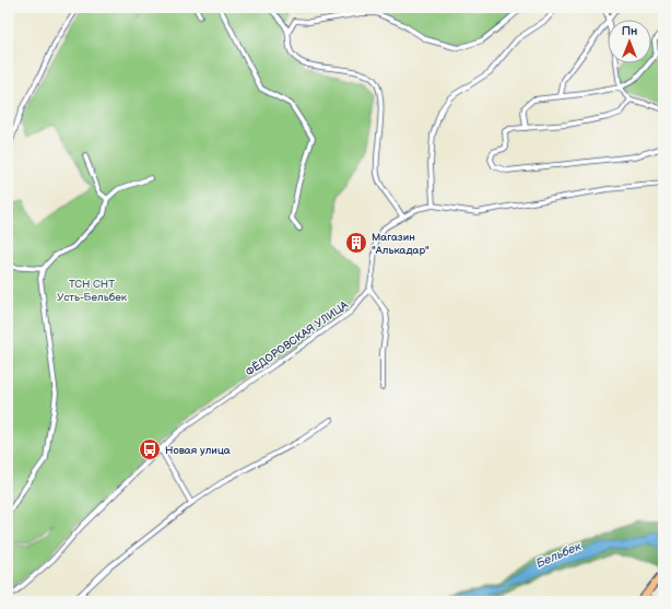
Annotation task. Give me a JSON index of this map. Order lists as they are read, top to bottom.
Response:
{
  "streets": {
    "street": ["ФЁДОРОВСКАЯ УЛИЦА"]
  },
  "water": ["Бельбек"],
  "parks": ["ТСН СНТ Усть-Бельбек"],
  "places": {
    "building": ["Магазин \"Алькадар\""],
    "bus stop": ["Новая улица"]
  },
  "north": "top"
}
